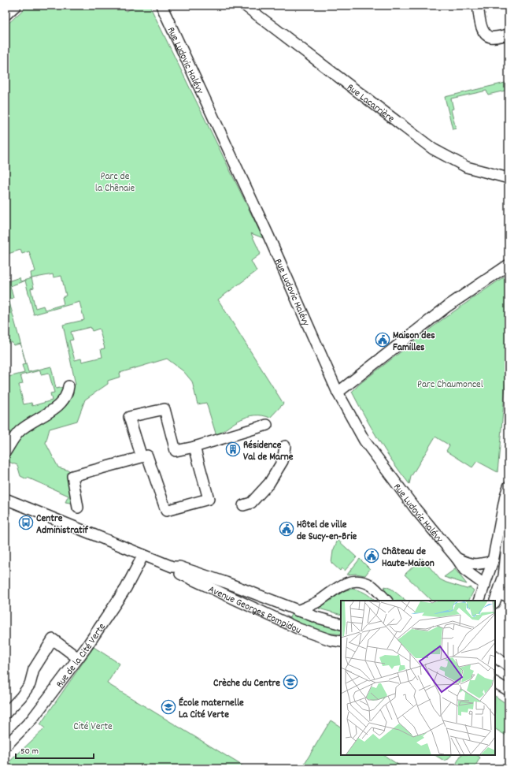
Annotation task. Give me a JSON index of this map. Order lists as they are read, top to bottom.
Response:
{
  "streets": {
    "street": [
      "Rue Ludovic Halévy",
      "Rue Lacarrière",
      "Avenue Georges Pompidou",
      "Rue de la Cité Verte"
    ]
  },
  "crossings": [
    ["Avenue Georges Pompidou", "Rue de la Cité Verte"]
  ],
  "parks": ["Parc de la Chênaie", "Parc Chaumoncel", "Cité Verte"],
  "places": {
    "public building": ["Maison des Familles", "Hôtel de ville de Sucy-en-Brie", "Château de Haute-Maison"],
    "building": ["Résidence Val de Marne"],
    "bus stop": ["Centre Administratif"],
    "school or university": ["Crèche du Centre", "École maternelle La Cité Verte"]
  },
  "scale_bar": "50 m"
}
